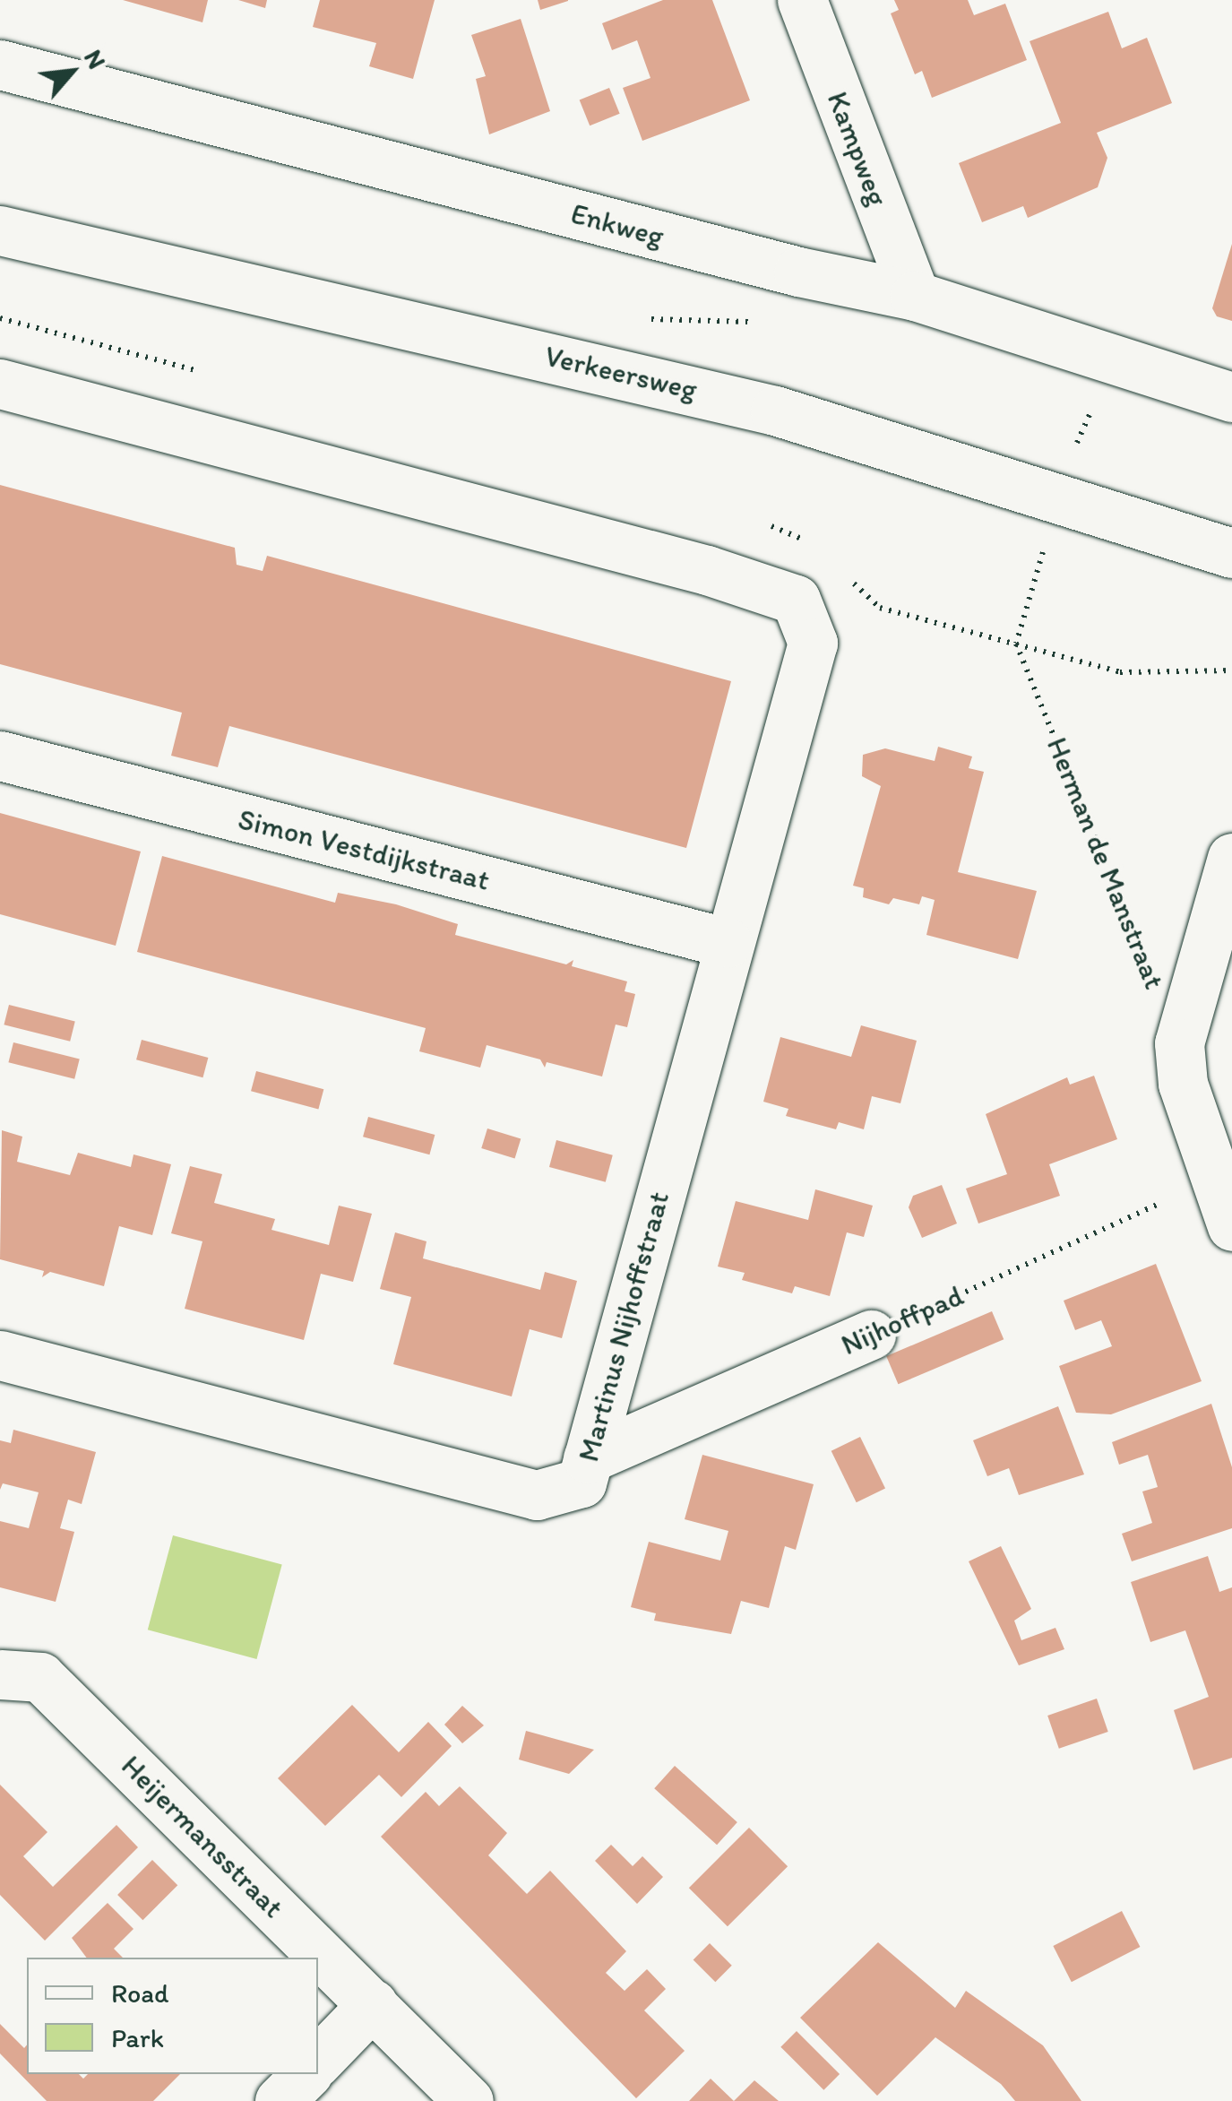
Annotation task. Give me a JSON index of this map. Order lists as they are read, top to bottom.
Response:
{
  "streets": {
    "street": [
      "Kampweg",
      "Enkweg",
      "Verkeersweg",
      "Simon Vestdijkstraat",
      "Nijhoffpad",
      "Martinus Nijhoffstraat",
      "Heijermansstraat"
    ],
    "path": ["Herman de Manstraat"]
  },
  "crossings": [
    ["Kampweg", "Enkweg"],
    ["Enkweg", "Herman de Manstraat"],
    ["Verkeersweg", "Herman de Manstraat"],
    ["Simon Vestdijkstraat", "Martinus Nijhoffstraat"],
    ["Nijhoffpad", "Martinus Nijhoffstraat"]
  ],
  "legend": ["Road", "Park"],
  "north": "top right"
}
